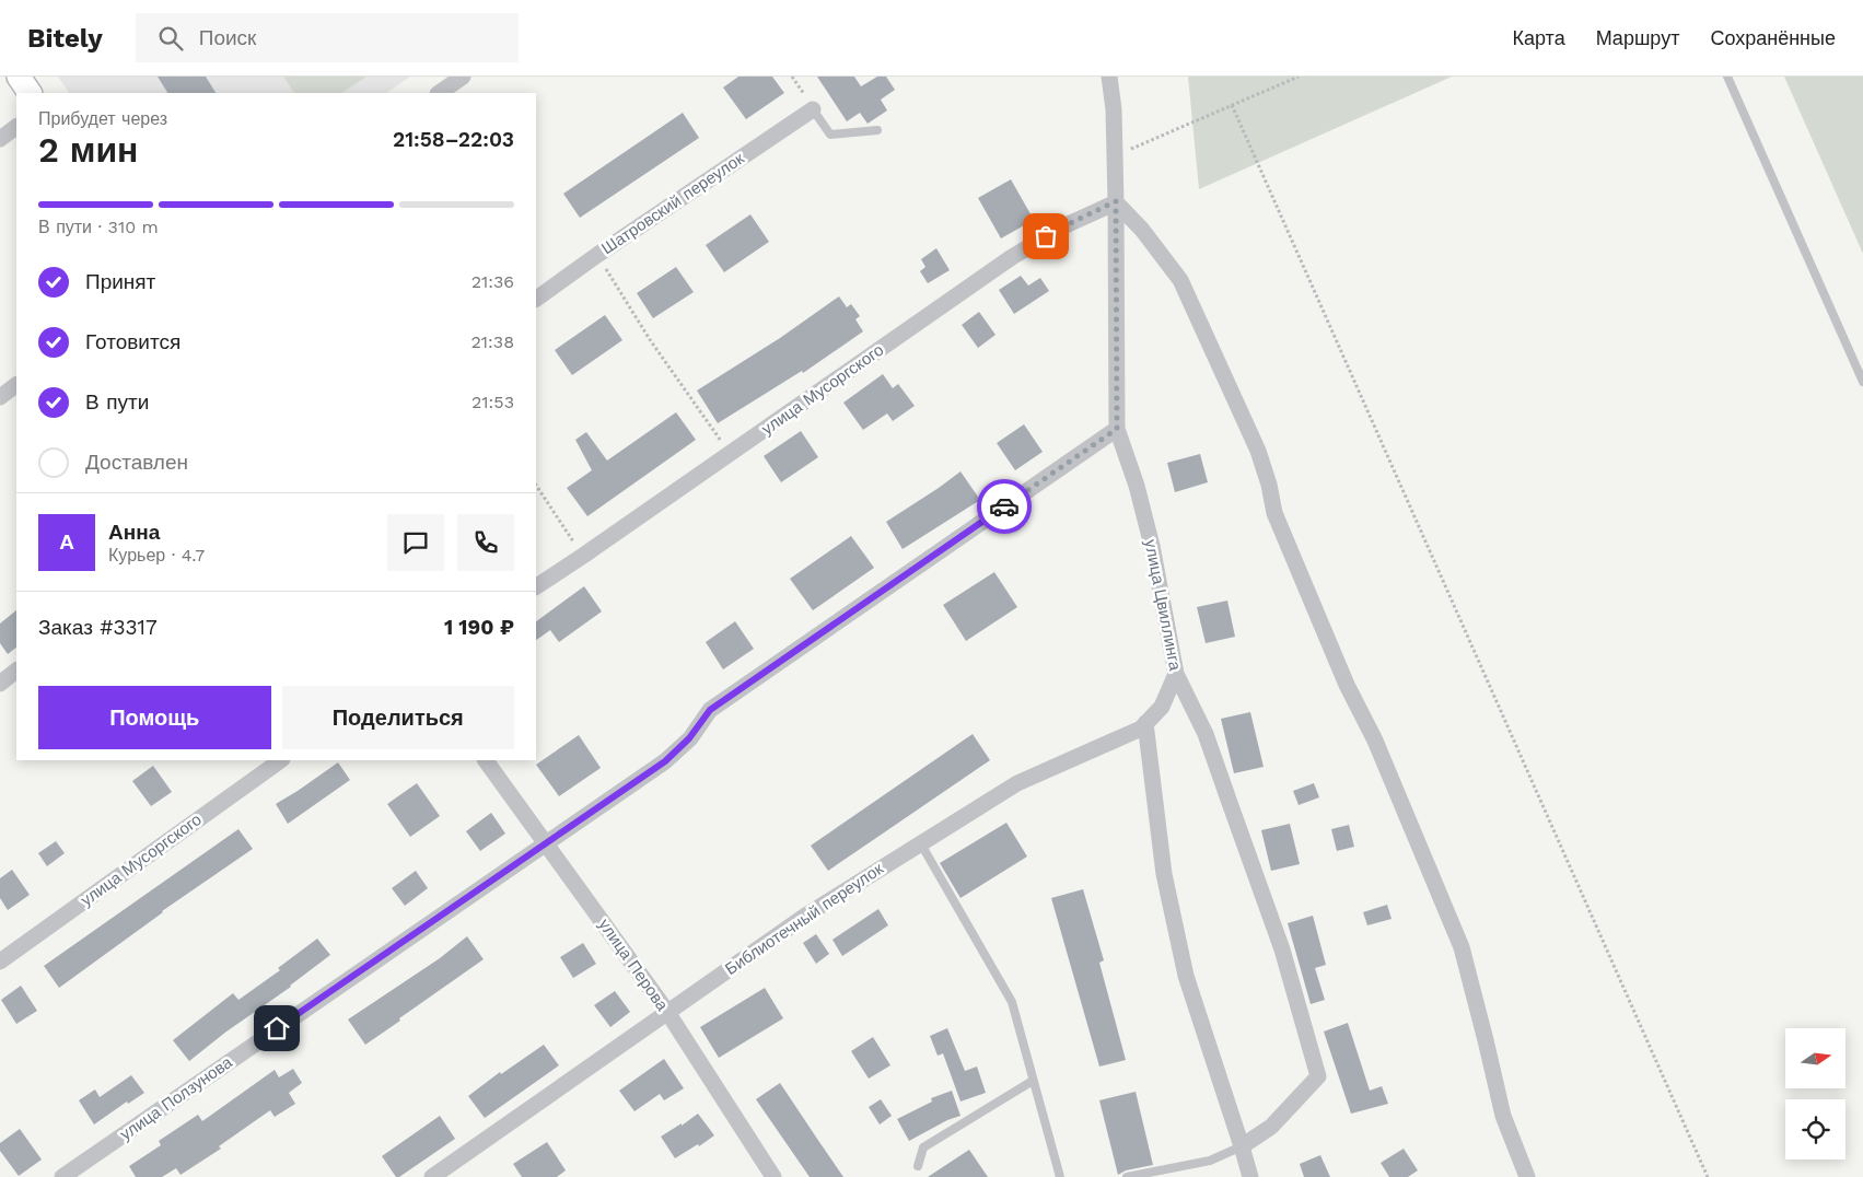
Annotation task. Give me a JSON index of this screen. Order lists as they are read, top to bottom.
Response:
{
  "streets": {
    "street": [
      "Шатровский переулок",
      "улица Мусоргского",
      "улица Цвиллинга",
      "Библиотечный переулок",
      "улица Перова",
      "улица Ползунова"
    ]
  },
  "crossings": [
    ["улица Мусоргского", "улица Цвиллинга"],
    ["улица Цвиллинга", "Библиотечный переулок"],
    ["улица Цвиллинга", "улица Ползунова"],
    ["Библиотечный переулок", "улица Перова"],
    ["улица Перова", "улица Ползунова"]
  ],
  "north": "right",
  "page": {
    "header": "Bitely",
    "search": "Поиск",
    "nav": ["Карта", "Маршрут", "Сохранённые"],
    "heading": ["2 мин", "Прибудет через", "21:58–22:03"],
    "panel": [
      "Анна",
      "Курьер · 4.7",
      "Заказ #3317",
      "1 190 ₽"
    ],
    "bar": "В пути · 310 m",
    "list": [
      ["Принят", "21:36"],
      ["Готовится", "21:38"],
      ["В пути", "21:53"],
      "Доставлен"
    ],
    "round": "А",
    "buttons": ["Помощь", "Поделиться"]
  }
}
